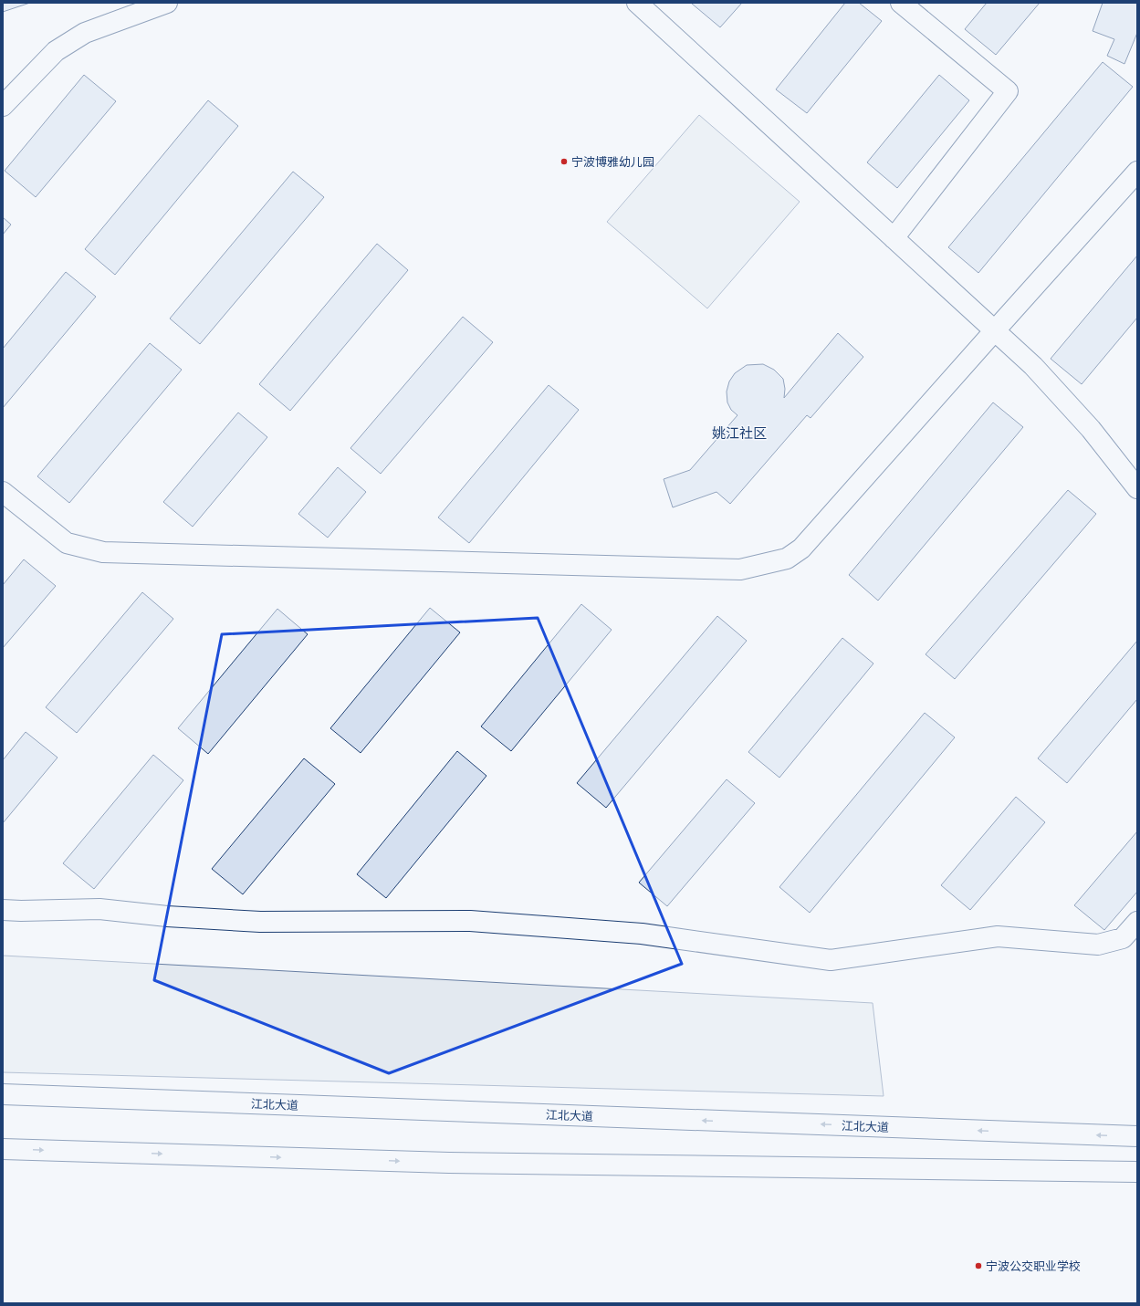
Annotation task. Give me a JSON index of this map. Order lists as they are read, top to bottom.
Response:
{
  "streets": {
    "main road": ["江北大道"]
  },
  "districts": ["姚江社区"],
  "places": ["宁波博雅幼儿园", "宁波公交职业学校"]
}
